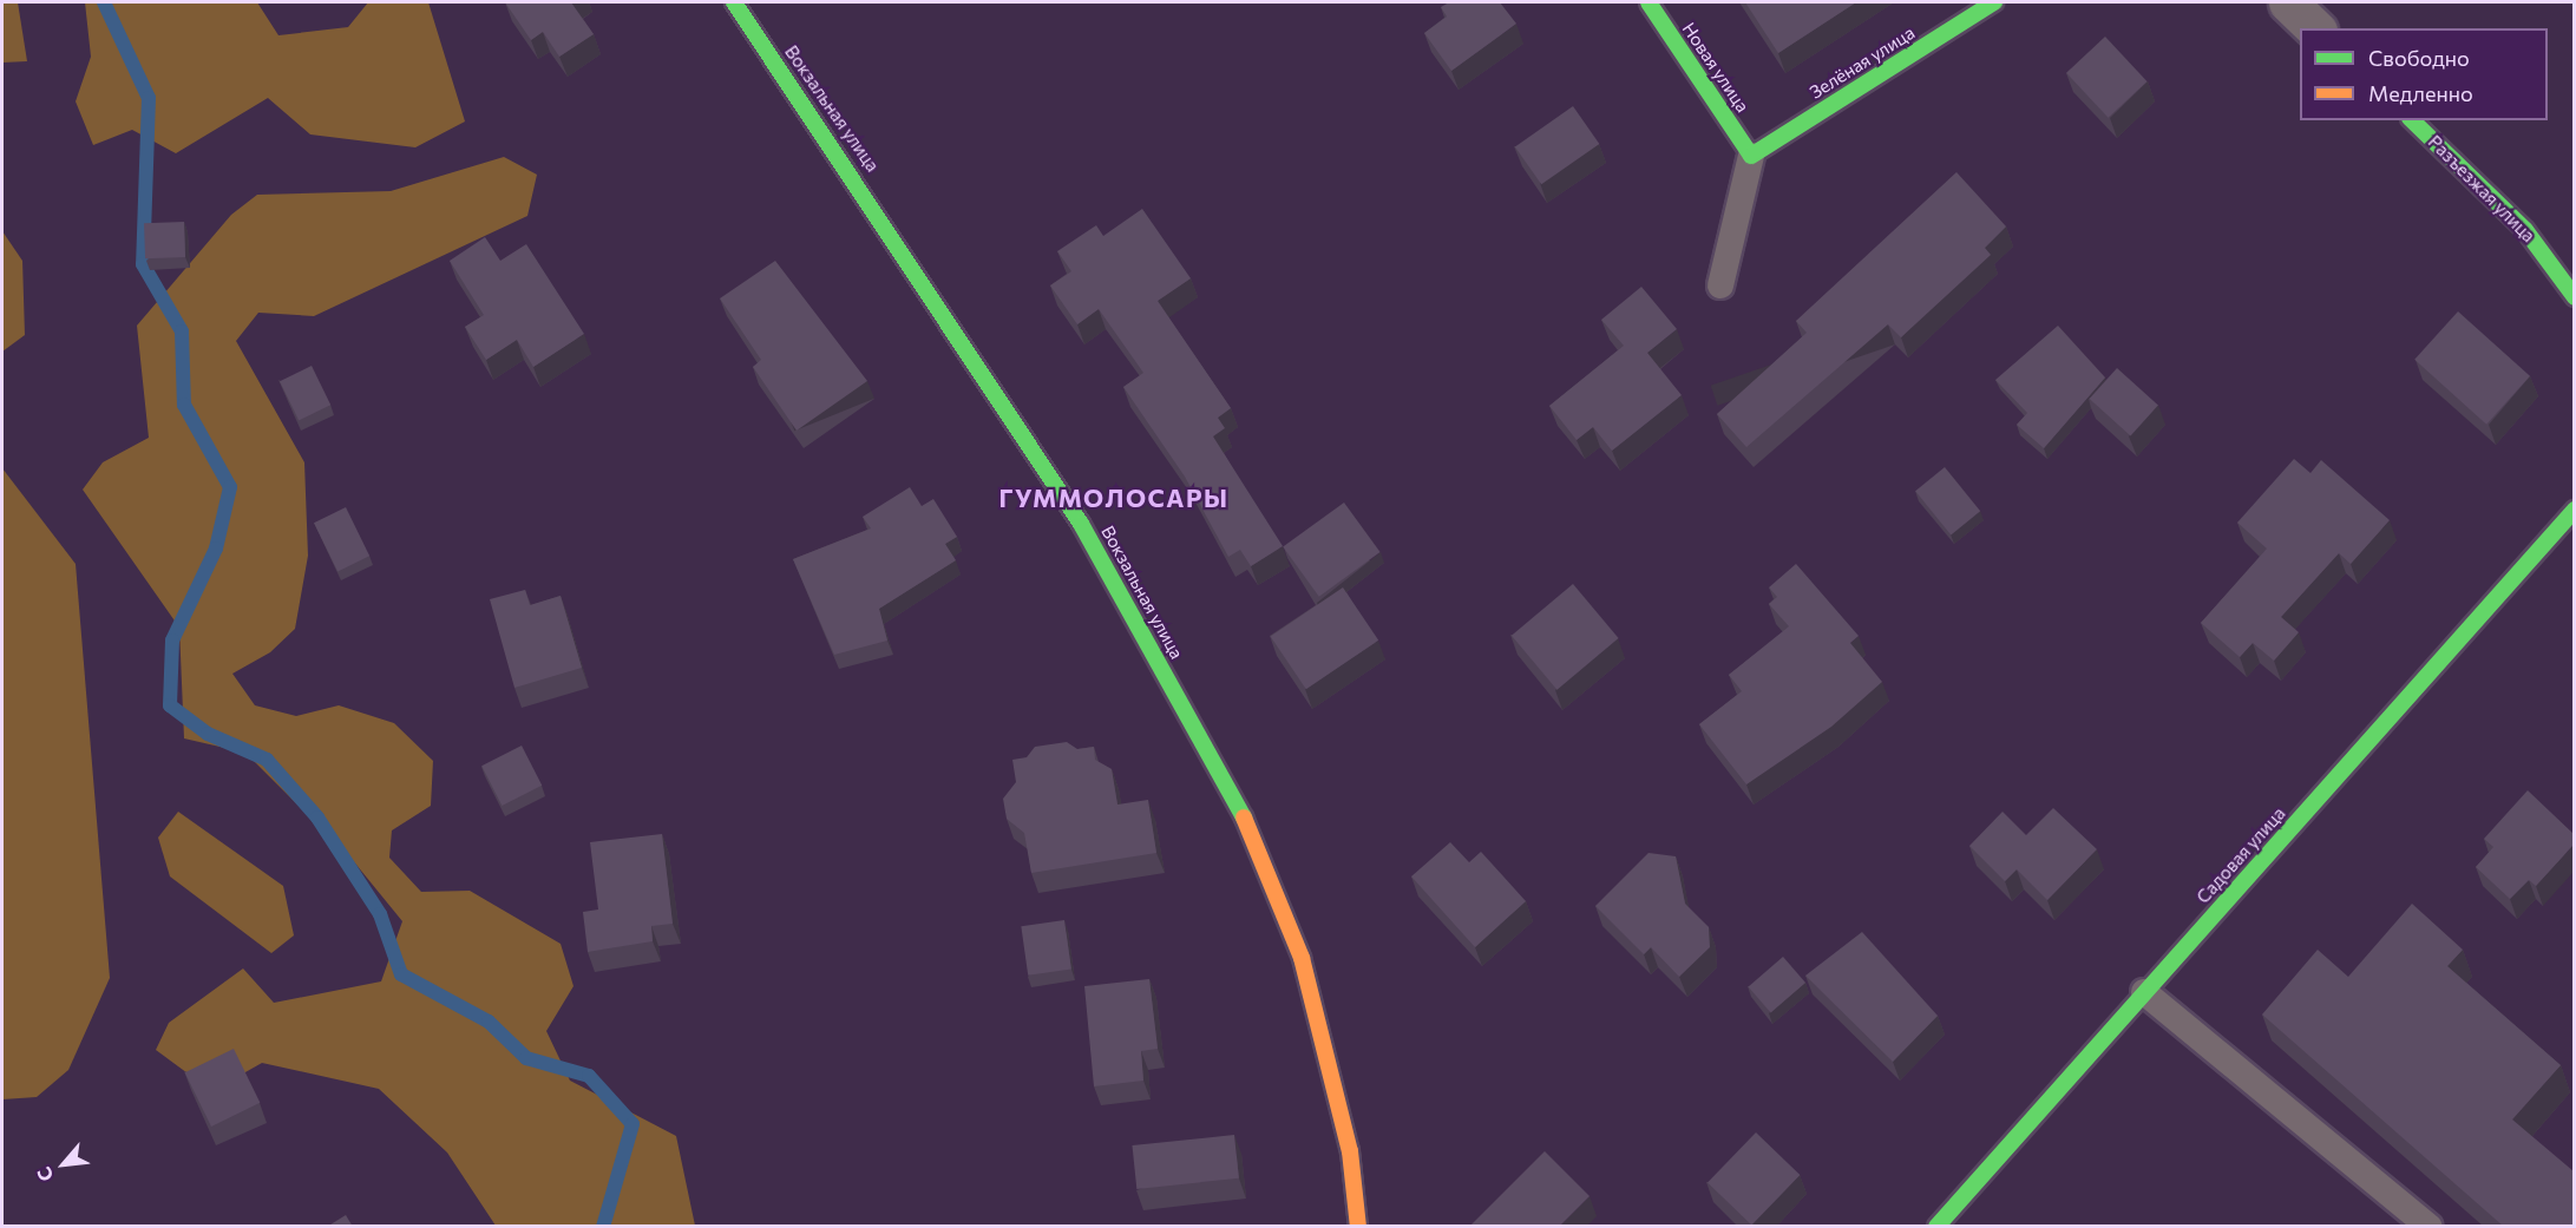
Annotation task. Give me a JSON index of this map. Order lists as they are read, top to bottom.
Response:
{
  "streets": {
    "street": [
      "Зелёная улица",
      "Новая улица",
      "Вокзальная улица",
      "Разъезжая улица",
      "Садовая улица"
    ]
  },
  "crossings": [
    ["Зелёная улица", "Новая улица"]
  ],
  "districts": ["ГУММОЛОСАРЫ"],
  "legend": ["Свободно", "Медленно"],
  "north": "bottom left"
}
